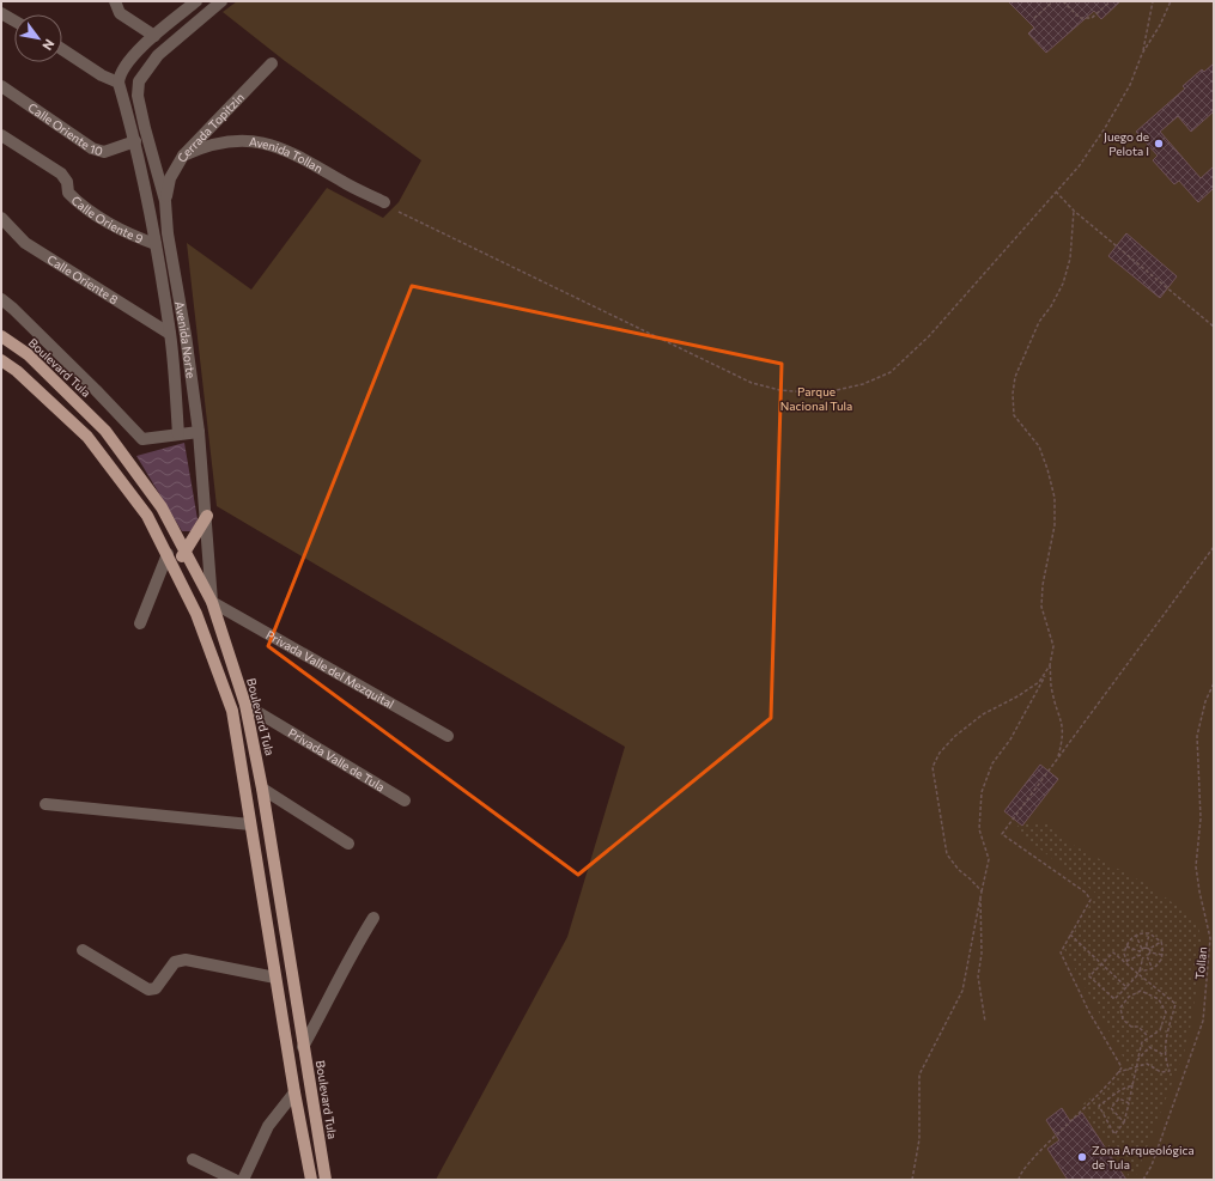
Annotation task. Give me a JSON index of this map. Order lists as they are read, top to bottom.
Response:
{
  "streets": {
    "main road": ["Boulevard Tula"],
    "street": [
      "Calle Oriente 10",
      "Cerrada Topitzin",
      "Avenida Tollan",
      "Calle Oriente 9",
      "Calle Oriente 8",
      "Avenida Norte",
      "Privada Valle del Mezquital",
      "Privada Valle de Tula"
    ],
    "path": ["Tollan"]
  },
  "crossings": [
    ["Calle Oriente 10", "Avenida Norte"],
    ["Cerrada Topitzin", "Avenida Tollan"],
    ["Cerrada Topitzin", "Avenida Norte"],
    ["Calle Oriente 9", "Avenida Norte"],
    ["Calle Oriente 8", "Avenida Norte"],
    ["Avenida Norte", "Boulevard Tula"],
    ["Avenida Norte", "Privada Valle del Mezquital"],
    ["Boulevard Tula", "Privada Valle del Mezquital"],
    ["Boulevard Tula", "Privada Valle de Tula"]
  ],
  "parks": ["Parque Nacional Tula"],
  "places": ["Juego de Pelota I", "Zona Arqueológica de Tula"],
  "north": "bottom right"
}
